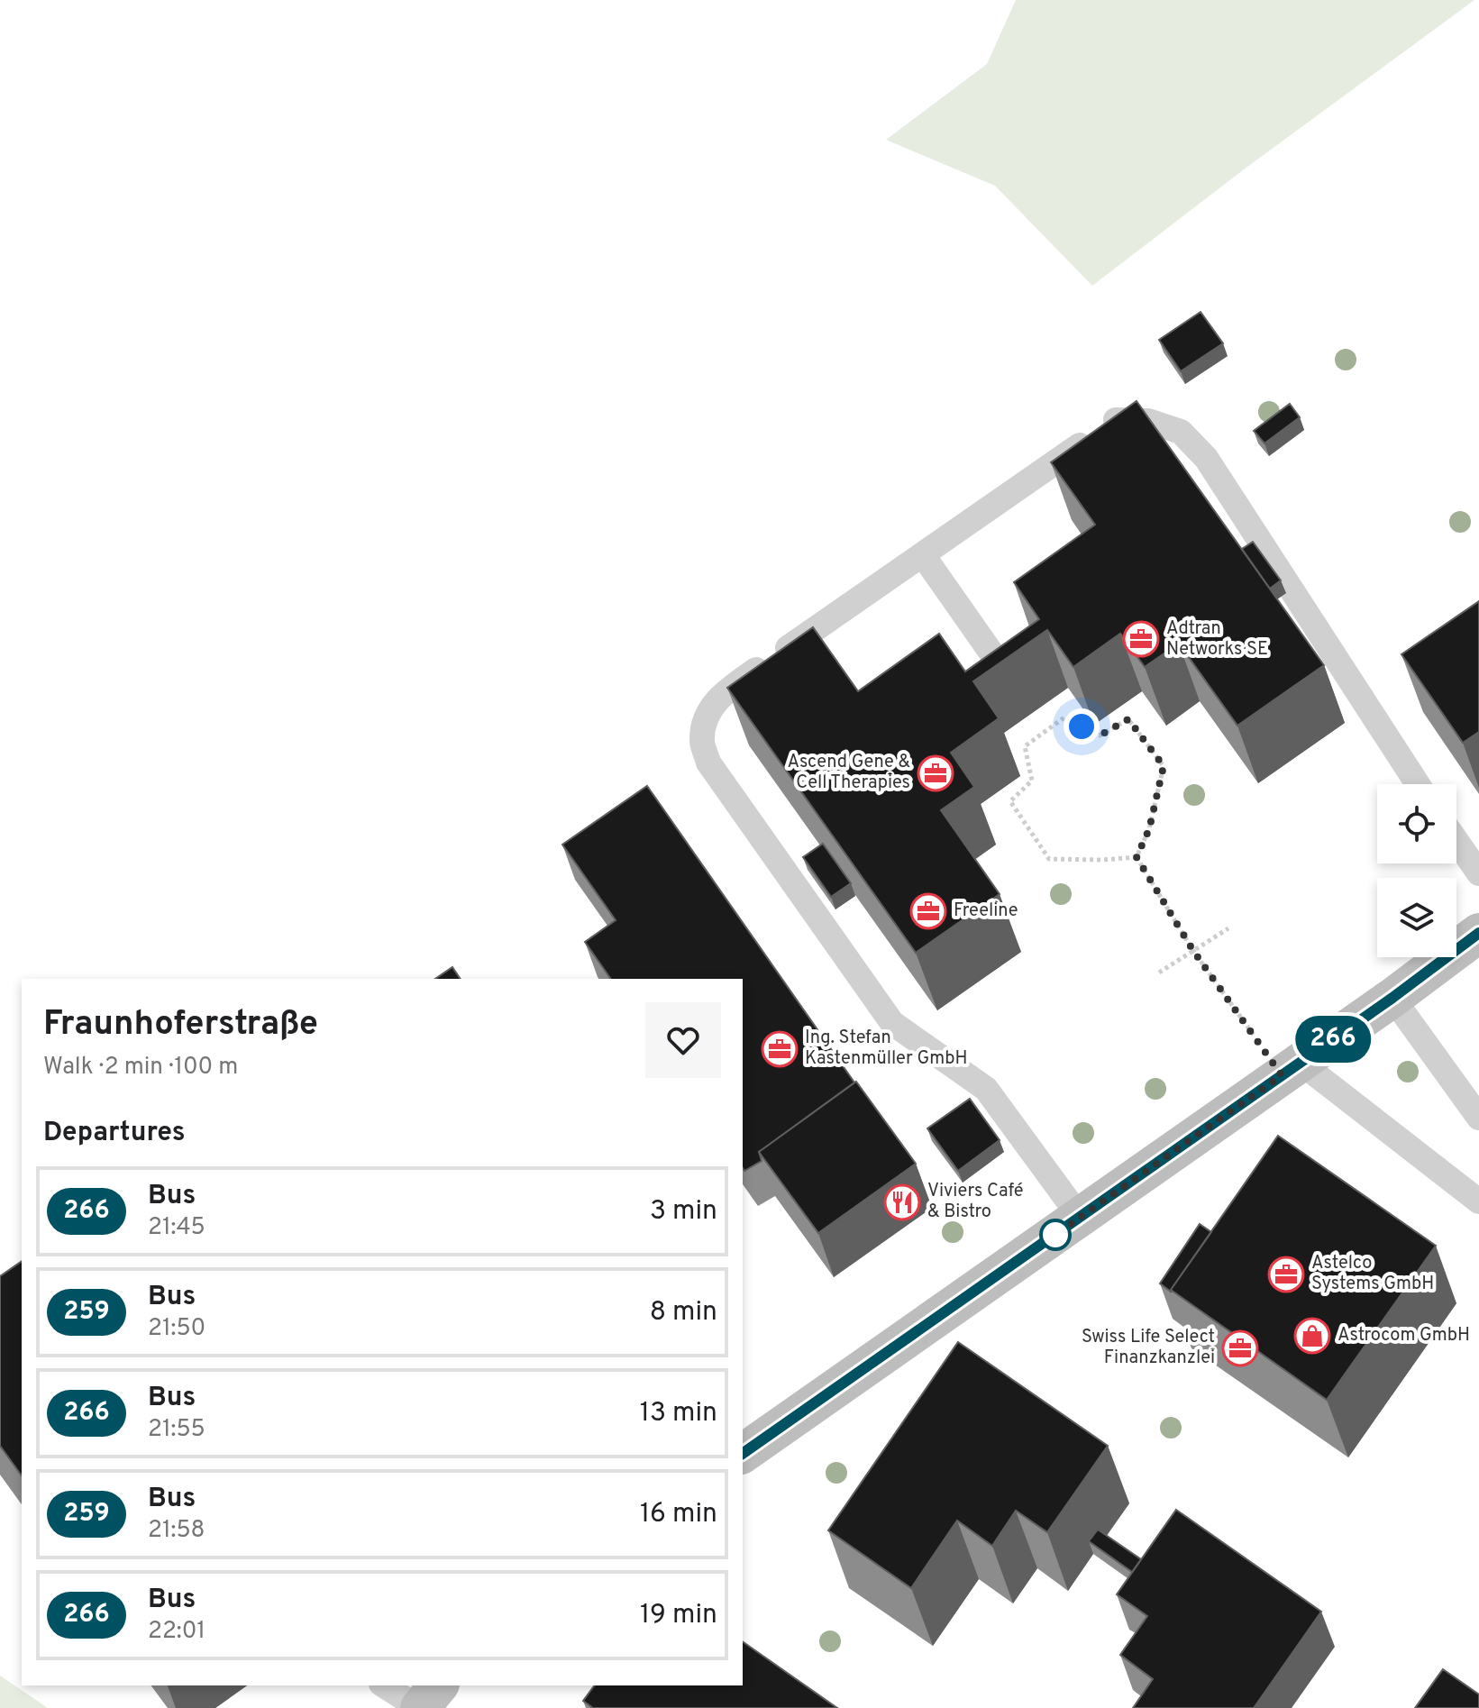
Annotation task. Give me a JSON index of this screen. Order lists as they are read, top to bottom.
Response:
{
  "places": {
    "office": [
      "Adtran Networks SE",
      "Ascend Gene & Cell Therapies",
      "Freeline",
      "Ing. Stefan Kastenmüller GmbH",
      "Astelco Systems GmbH",
      "Swiss Life Select Finanzkanzlei"
    ],
    "restaurant": ["Viviers Café & Bistro"],
    "shop": ["Astrocom GmbH"]
  },
  "lines": ["bus line 266"],
  "page": {
    "on_map": "266",
    "heading": [
      ["Fraunhoferstraße", "Walk · 2 min · 100 m"],
      "Departures"
    ],
    "list": [
      {
        "mark": "266",
        "name": "Bus",
        "note": "21:45",
        "value": "3 min"
      },
      {
        "mark": "259",
        "name": "Bus",
        "note": "21:50",
        "value": "8 min"
      },
      {
        "mark": "266",
        "name": "Bus",
        "note": "21:55",
        "value": "13 min"
      },
      {
        "mark": "259",
        "name": "Bus",
        "note": "21:58",
        "value": "16 min"
      },
      {
        "mark": "266",
        "name": "Bus",
        "note": "22:01",
        "value": "19 min"
      }
    ]
  }
}
